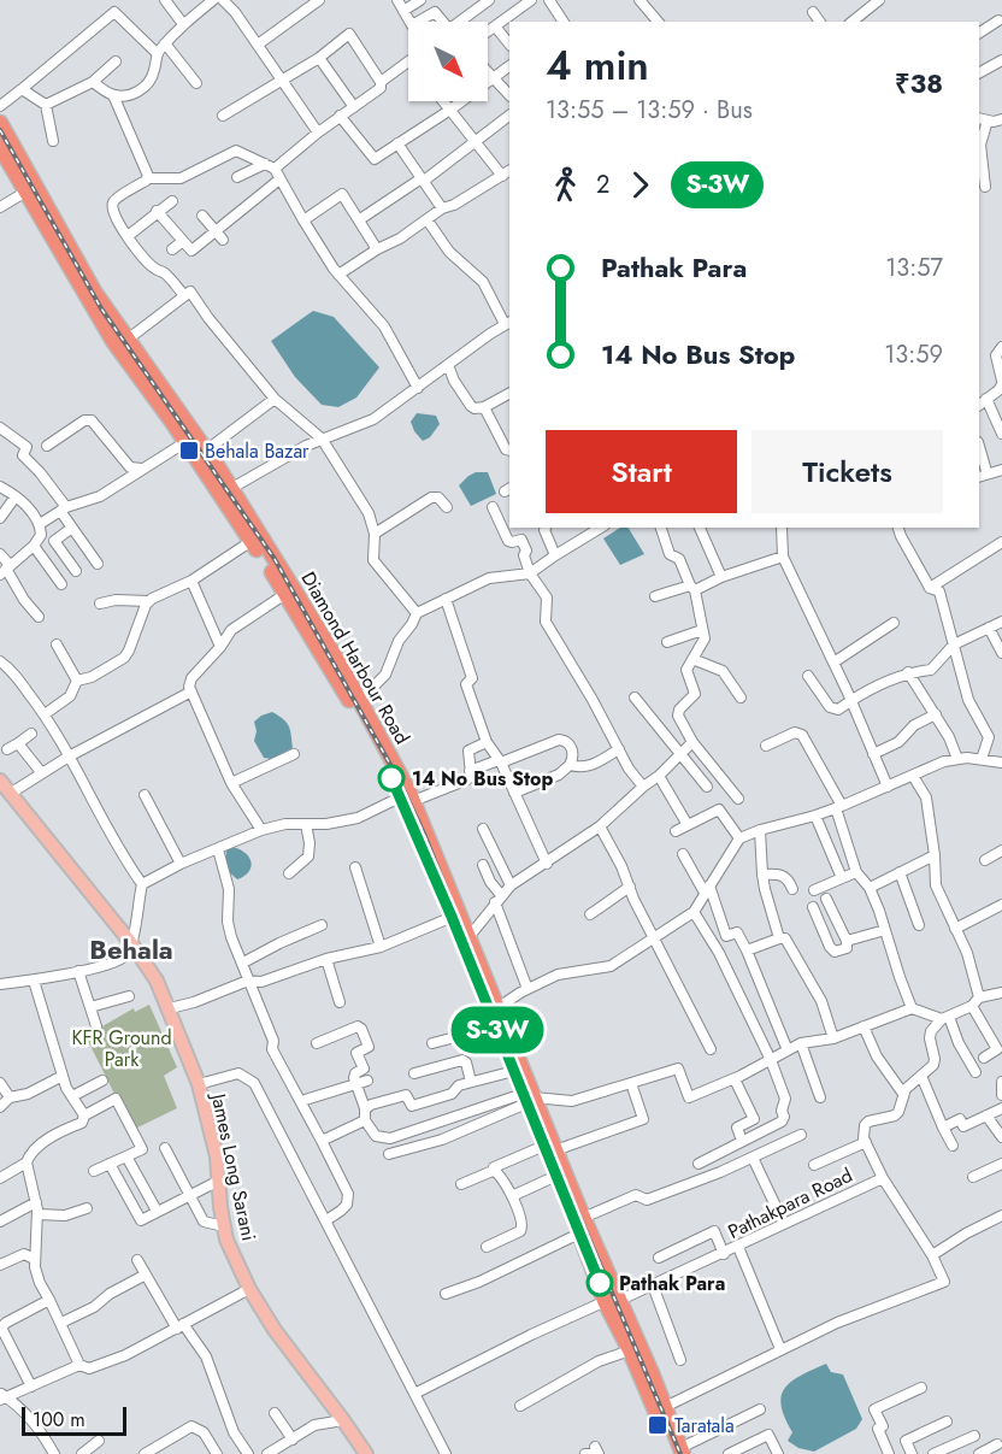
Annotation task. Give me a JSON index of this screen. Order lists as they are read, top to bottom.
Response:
{
  "streets": {
    "highway": ["Diamond Harbour Road"],
    "main road": ["James Long Sarani"],
    "street": ["Pathakpara Road"]
  },
  "crossings": [
    ["Diamond Harbour Road", "Pathakpara Road"]
  ],
  "districts": ["Behala"],
  "parks": ["KFR Ground Park"],
  "places": {
    "transit": ["Behala Bazar", "Taratala"],
    "other": ["14 No Bus Stop", "Pathak Para"]
  },
  "lines": ["bus line S-3W"],
  "scale_bar": "100 m",
  "north": "bottom right",
  "page": {
    "on_map": "S-3W",
    "heading": ["4 min", "13:55 – 13:59 · Bus", "₹38"],
    "legs": ["2", "S-3W"],
    "list": [
      {
        "name": "Pathak Para",
        "value": "13:57"
      },
      {
        "name": "14 No Bus Stop",
        "value": "13:59"
      }
    ],
    "buttons": ["Start", "Tickets"],
    "scale": "100 m"
  }
}
